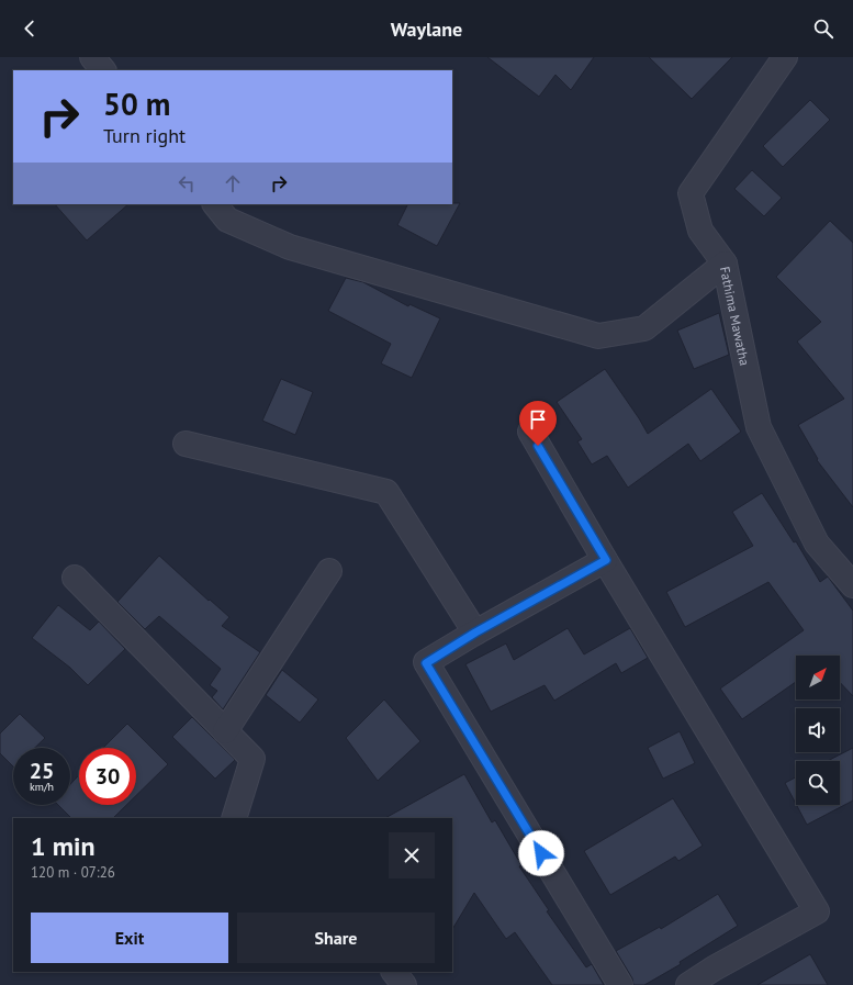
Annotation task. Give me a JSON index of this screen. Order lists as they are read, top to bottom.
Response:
{
  "streets": {
    "street": ["Fathima Mawatha"]
  },
  "north": "top right",
  "page": {
    "header": "Waylane",
    "turn": ["50 m", "Turn right"],
    "speed": "25 km/h",
    "limit": "30",
    "heading": ["1 min", "120 m · 07:26"],
    "buttons": ["Exit", "Share"]
  }
}
